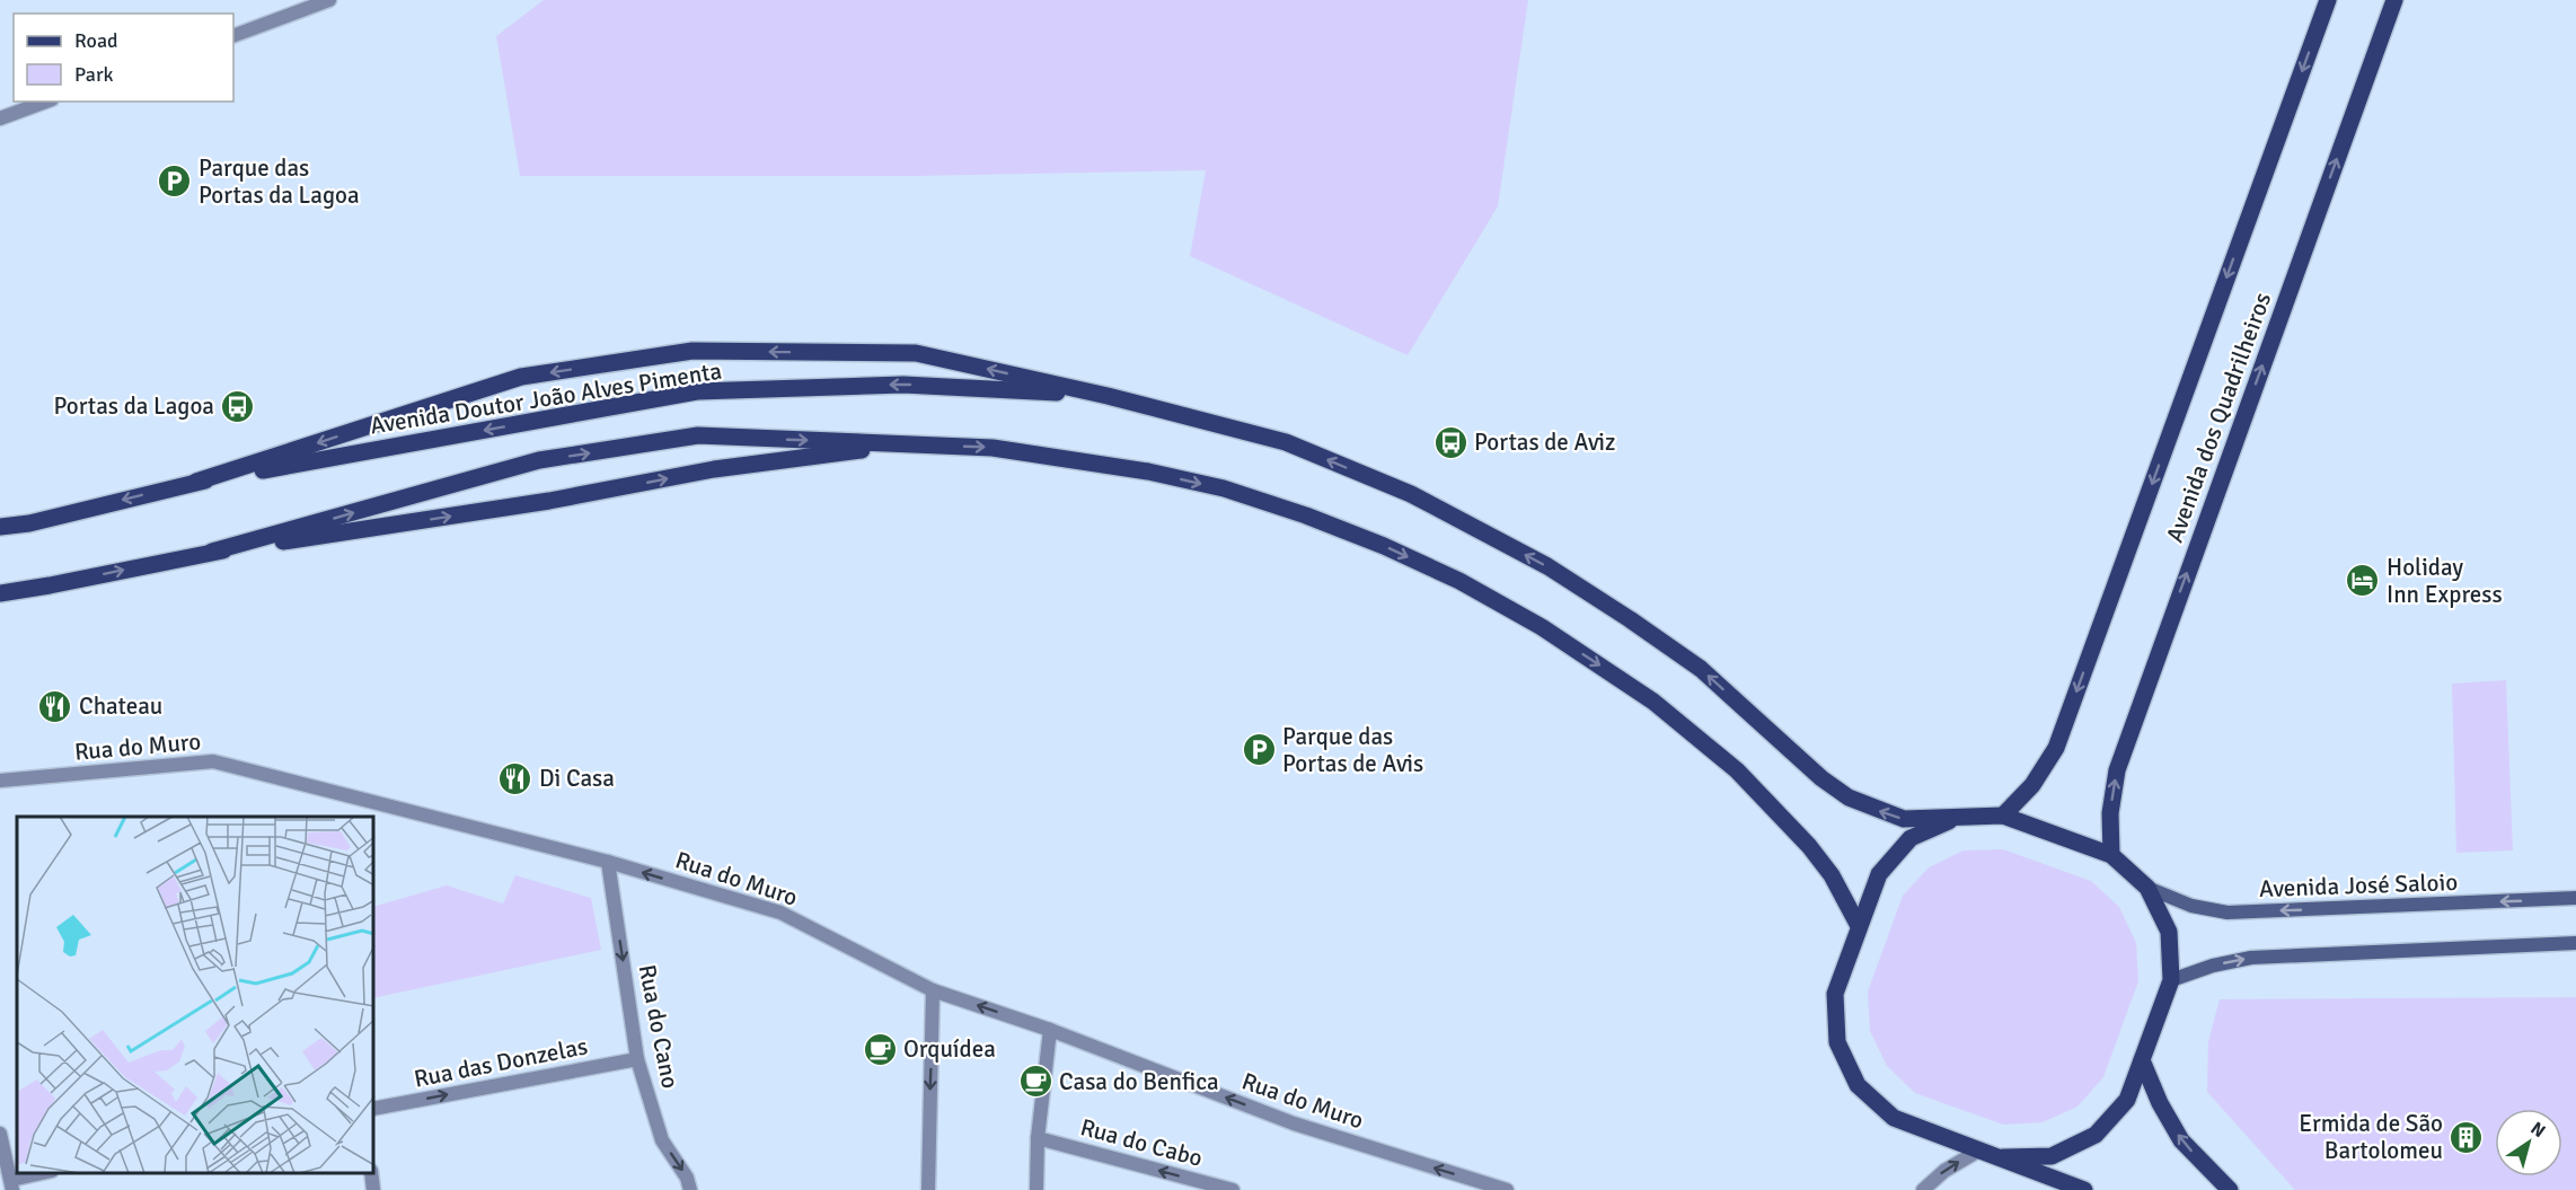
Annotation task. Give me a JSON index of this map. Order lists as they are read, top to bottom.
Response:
{
  "streets": {
    "main road": ["Avenida Doutor João Alves Pimenta", "Avenida dos Quadrilheiros", "Avenida José Saloio"],
    "street": [
      "Rua do Muro",
      "Rua do Cano",
      "Rua das Donzelas",
      "Rua do Cabo"
    ]
  },
  "crossings": [
    ["Avenida Doutor João Alves Pimenta", "Avenida dos Quadrilheiros"],
    ["Rua do Muro", "Rua do Cano"],
    ["Rua do Cano", "Rua das Donzelas"]
  ],
  "one_way": [
    "Rua do Muro",
    "Rua do Cano",
    "Rua das Donzelas",
    "Rua do Cabo"
  ],
  "places": {
    "parking": ["Parque das Portas da Lagoa", "Parque das Portas de Avis"],
    "bus stop": ["Portas da Lagoa", "Portas de Aviz"],
    "hotel": ["Holiday Inn Express"],
    "restaurant": ["Chateau", "Di Casa"],
    "cafe": ["Orquídea", "Casa do Benfica"],
    "building": ["Ermida de São Bartolomeu"]
  },
  "legend": ["Road", "Park"],
  "north": "top right"
}
